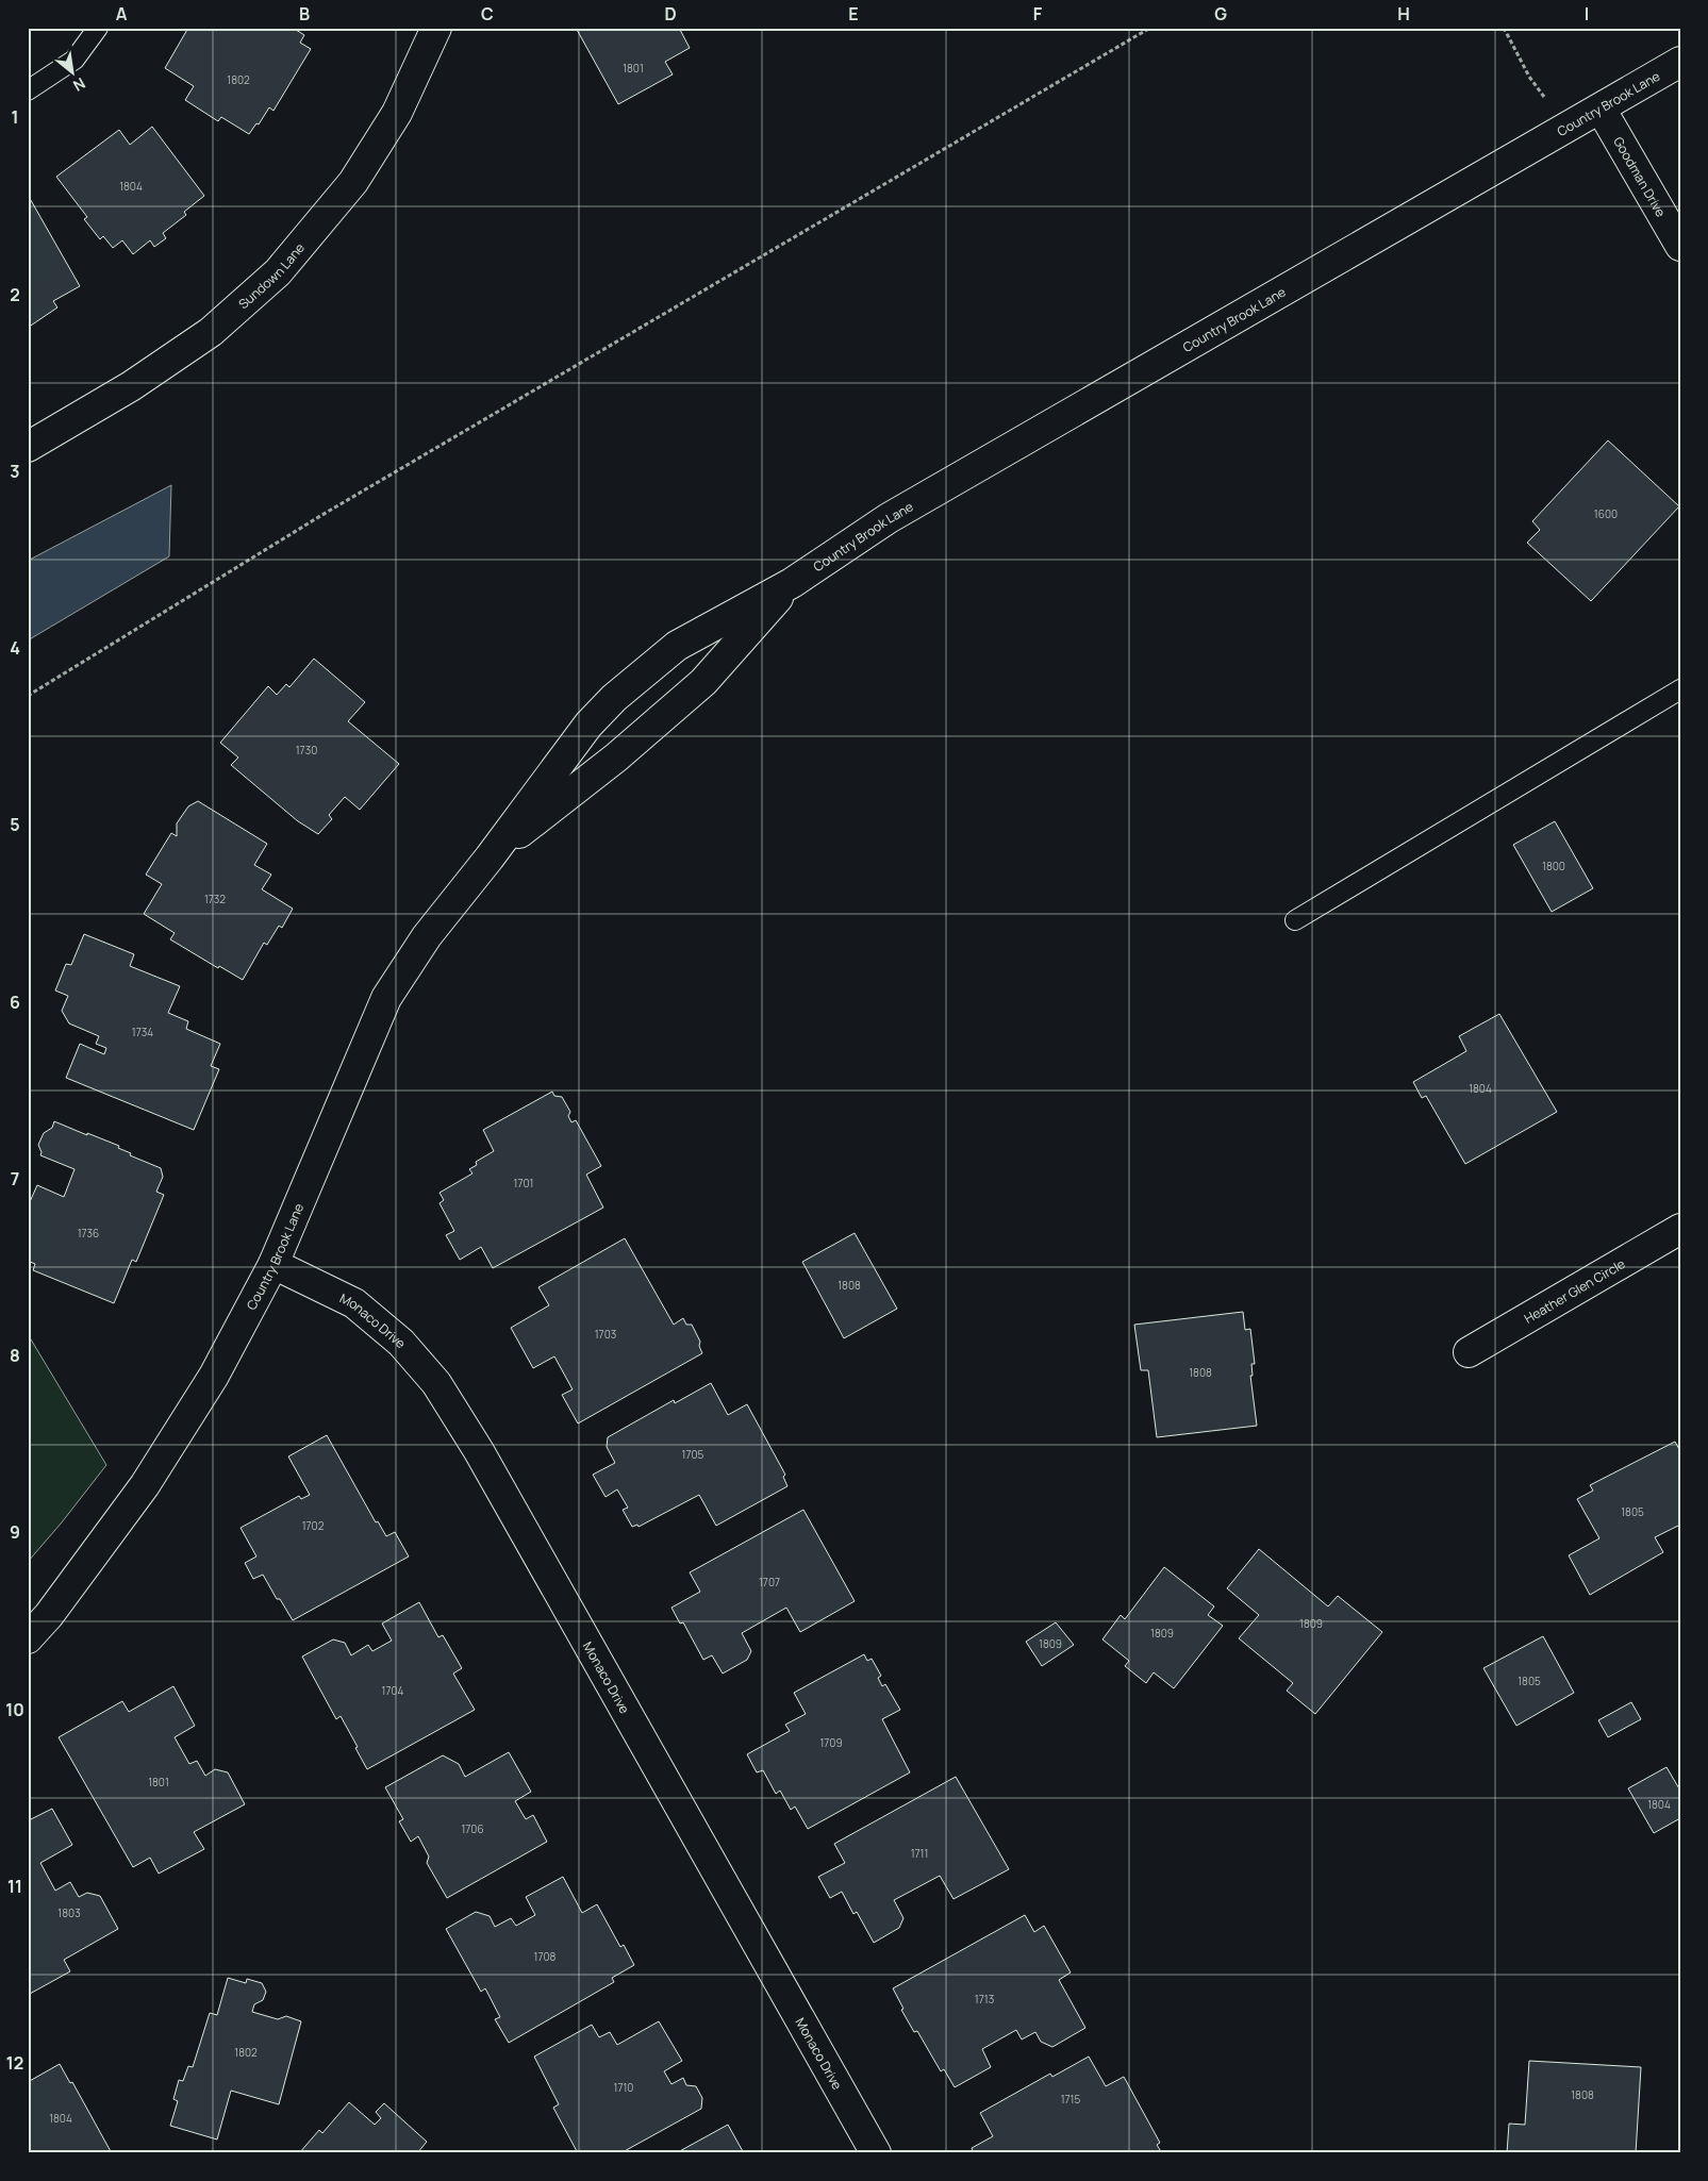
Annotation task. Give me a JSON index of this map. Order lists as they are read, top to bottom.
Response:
{
  "streets": {
    "street": [
      "Country Brook Lane",
      "Goodman Drive",
      "Sundown Lane",
      "Heather Glen Circle",
      "Monaco Drive"
    ]
  },
  "crossings": [
    ["Country Brook Lane", "Goodman Drive"],
    ["Country Brook Lane", "Monaco Drive"]
  ],
  "house_numbers": [
    "1801",
    "1802",
    "1804",
    "1600",
    "1730",
    "1800",
    "1732",
    "1734",
    "1804",
    "1701",
    "1736",
    "1808",
    "1703",
    "1808",
    "1705",
    "1805",
    "1702",
    "1707",
    "1809",
    "1809",
    "1809",
    "1805",
    "1704",
    "1709",
    "1801",
    "1804",
    "1706",
    "1711",
    "1803",
    "1708",
    "1713",
    "1802",
    "1710",
    "1808",
    "1715",
    "1804"
  ],
  "north": "bottom right",
  "grid": {
    "columns": [
      "A",
      "B",
      "C",
      "D",
      "E",
      "F",
      "G",
      "H",
      "I"
    ],
    "rows": [
      "1",
      "2",
      "3",
      "4",
      "5",
      "6",
      "7",
      "8",
      "9",
      "10",
      "11",
      "12"
    ]
  }
}
